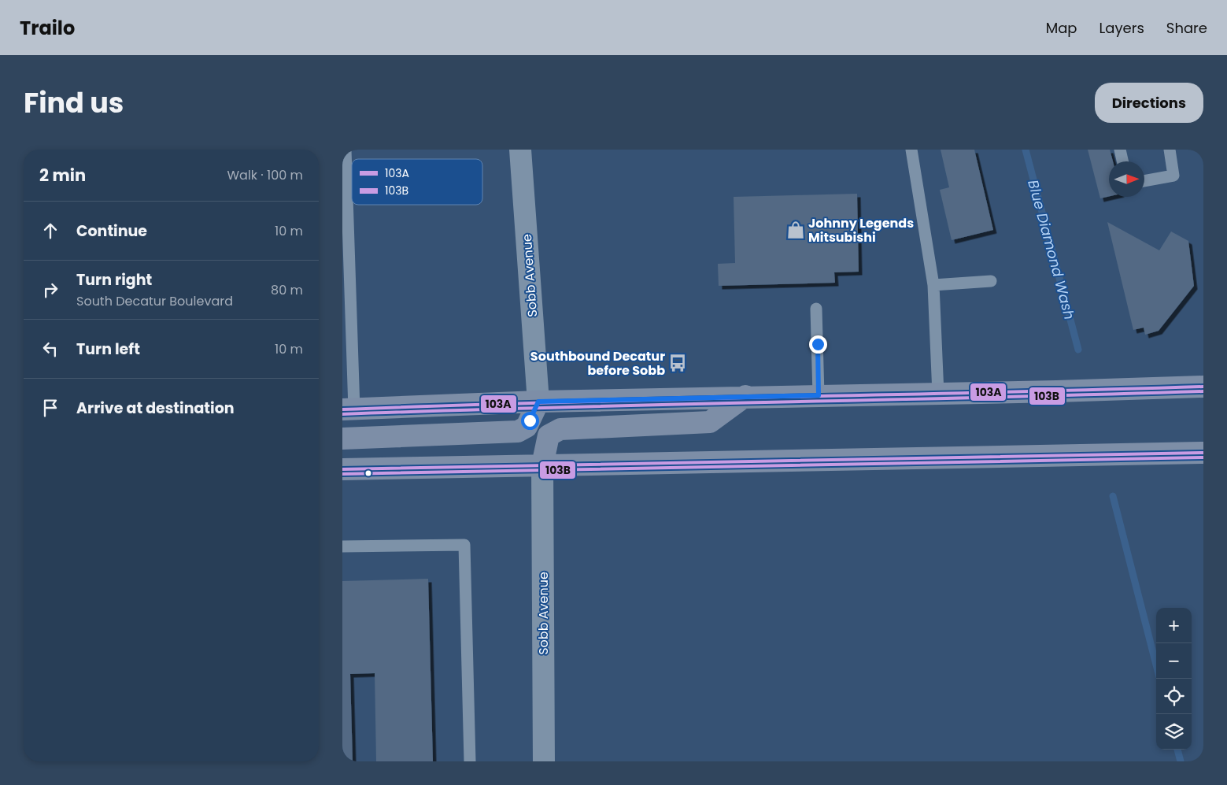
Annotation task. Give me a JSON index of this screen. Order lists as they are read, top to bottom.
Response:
{
  "streets": {
    "street": ["Sobb Avenue"]
  },
  "water": ["Blue Diamond Wash"],
  "places": {
    "shop": ["Johnny Legends Mitsubishi"],
    "bus stop": ["Southbound Decatur before Sobb"]
  },
  "lines": ["transit line 103A", "transit line 103B"],
  "legend": ["103A", "103B"],
  "north": "right",
  "page": {
    "header": "Trailo",
    "nav": ["Map", "Layers", "Share"],
    "title": "Find us",
    "buttons": "Directions",
    "heading": ["2 min", "Walk · 100 m"],
    "list": [
      ["Continue", "10 m"],
      ["Turn right", "South Decatur Boulevard", "80 m"],
      ["Turn left", "10 m"],
      "Arrive at destination"
    ],
    "map_buttons": ["+", "−"]
  }
}
